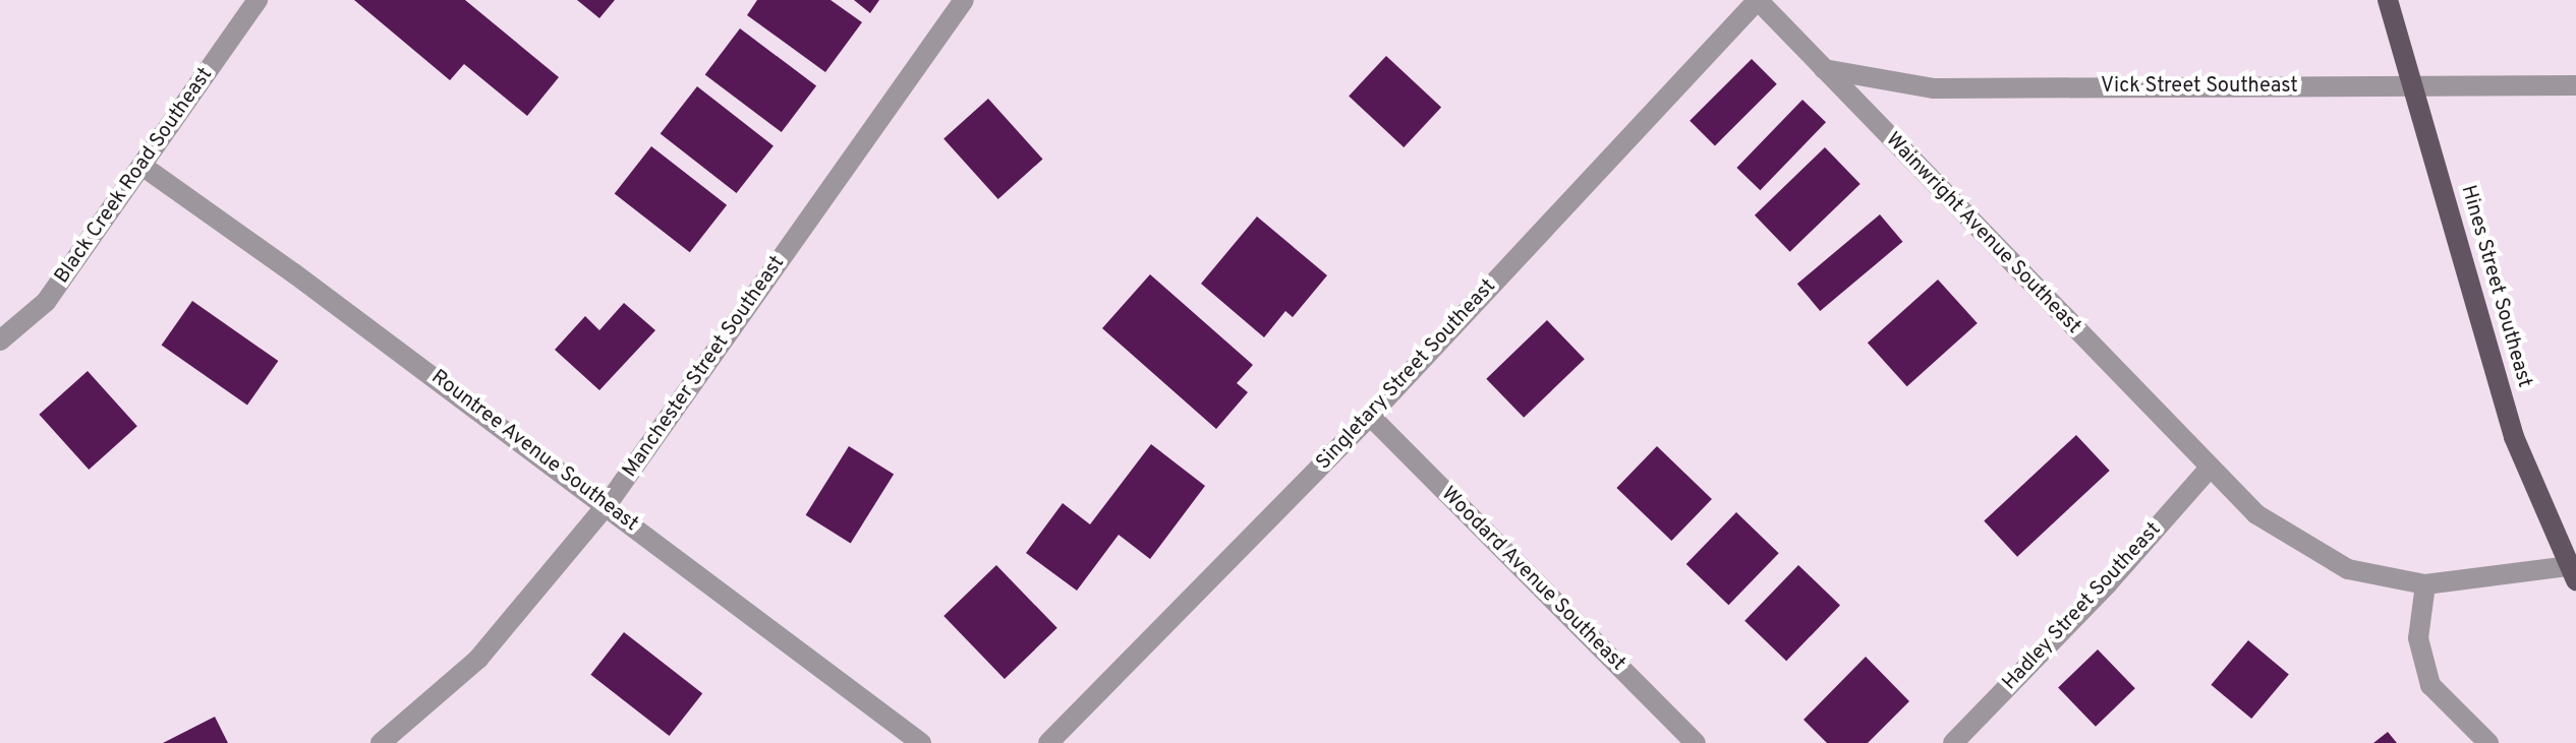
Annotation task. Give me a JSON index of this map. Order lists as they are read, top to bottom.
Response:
{
  "streets": {
    "main road": ["Hines Street Southeast"],
    "street": [
      "Vick Street Southeast",
      "Black Creek Road Southeast",
      "Wainwright Avenue Southeast",
      "Manchester Street Southeast",
      "Singletary Street Southeast",
      "Rountree Avenue Southeast",
      "Woodard Avenue Southeast",
      "Hadley Street Southeast"
    ]
  },
  "crossings": [
    ["Vick Street Southeast", "Wainwright Avenue Southeast"],
    ["Vick Street Southeast", "Hines Street Southeast"],
    ["Black Creek Road Southeast", "Rountree Avenue Southeast"],
    ["Wainwright Avenue Southeast", "Hines Street Southeast"],
    ["Wainwright Avenue Southeast", "Singletary Street Southeast"],
    ["Wainwright Avenue Southeast", "Hadley Street Southeast"],
    ["Manchester Street Southeast", "Rountree Avenue Southeast"],
    ["Singletary Street Southeast", "Woodard Avenue Southeast"]
  ]
}
